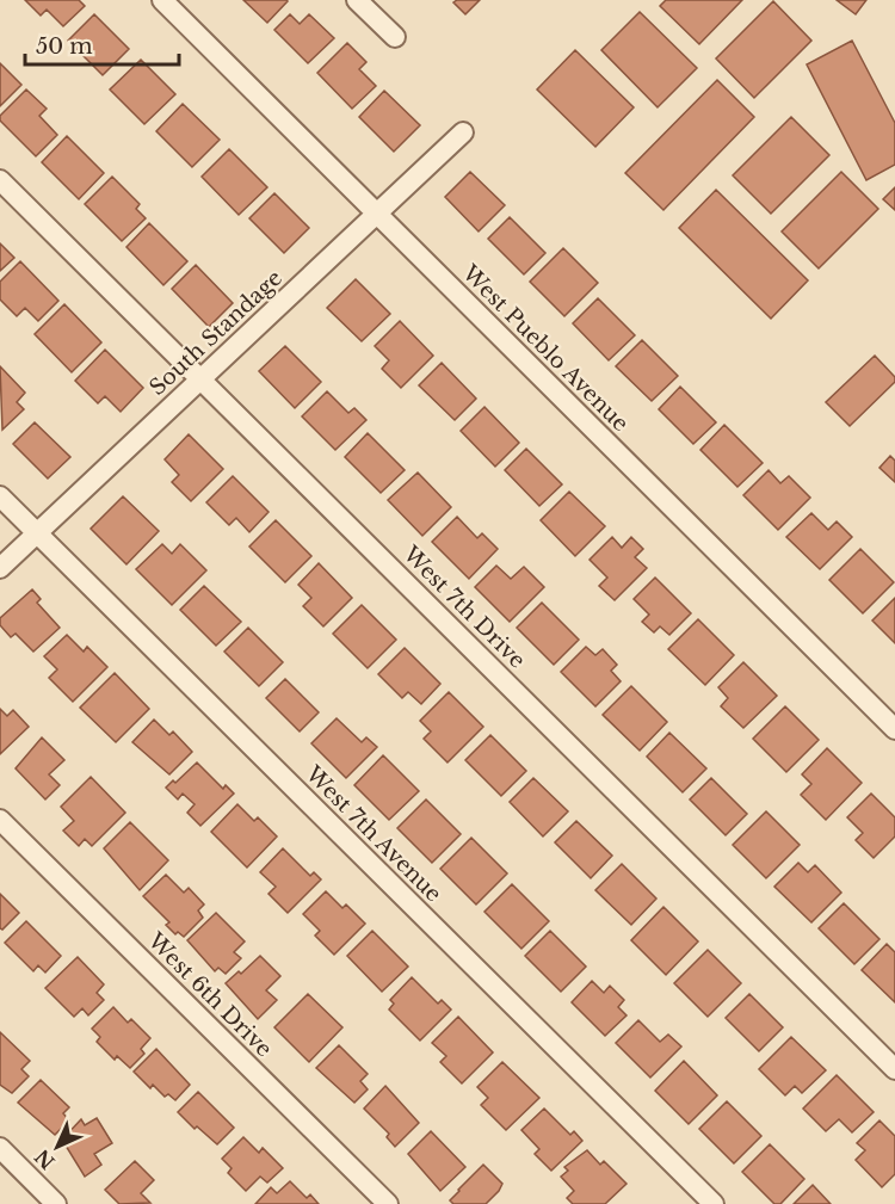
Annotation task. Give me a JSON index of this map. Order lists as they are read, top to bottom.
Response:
{
  "streets": {
    "street": [
      "South Standage",
      "West Pueblo Avenue",
      "West 7th Drive",
      "West 7th Avenue",
      "West 6th Drive"
    ]
  },
  "crossings": [
    ["South Standage", "West Pueblo Avenue"],
    ["South Standage", "West 7th Drive"],
    ["South Standage", "West 7th Avenue"]
  ],
  "scale_bar": "50 m",
  "north": "bottom left"
}
